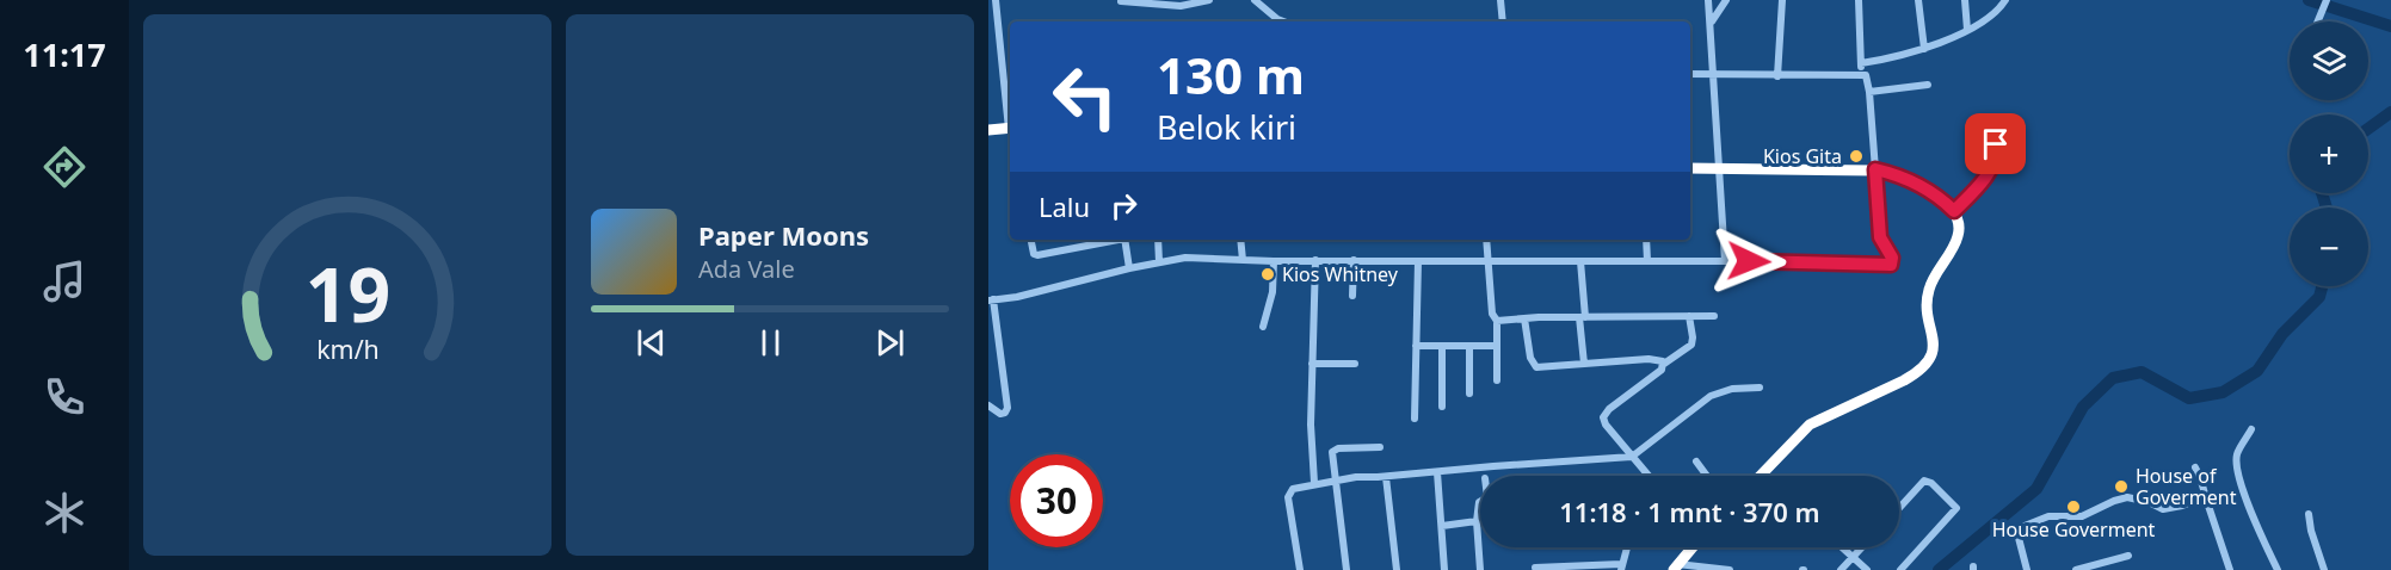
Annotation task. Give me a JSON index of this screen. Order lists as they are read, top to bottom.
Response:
{
  "places": [
    "Kios Gita",
    "Kios Whitney",
    "House of Goverment",
    "House Goverment"
  ],
  "page": {
    "tabs": "11:17",
    "map_buttons": ["+", "−"],
    "turn": ["130 m", "Belok kiri"],
    "then": "Lalu",
    "song": ["Paper Moons", "Ada Vale"],
    "limit": "30",
    "trip": "11:18 · 1 mnt · 370 m",
    "gauge": ["19", "km/h"]
  }
}
